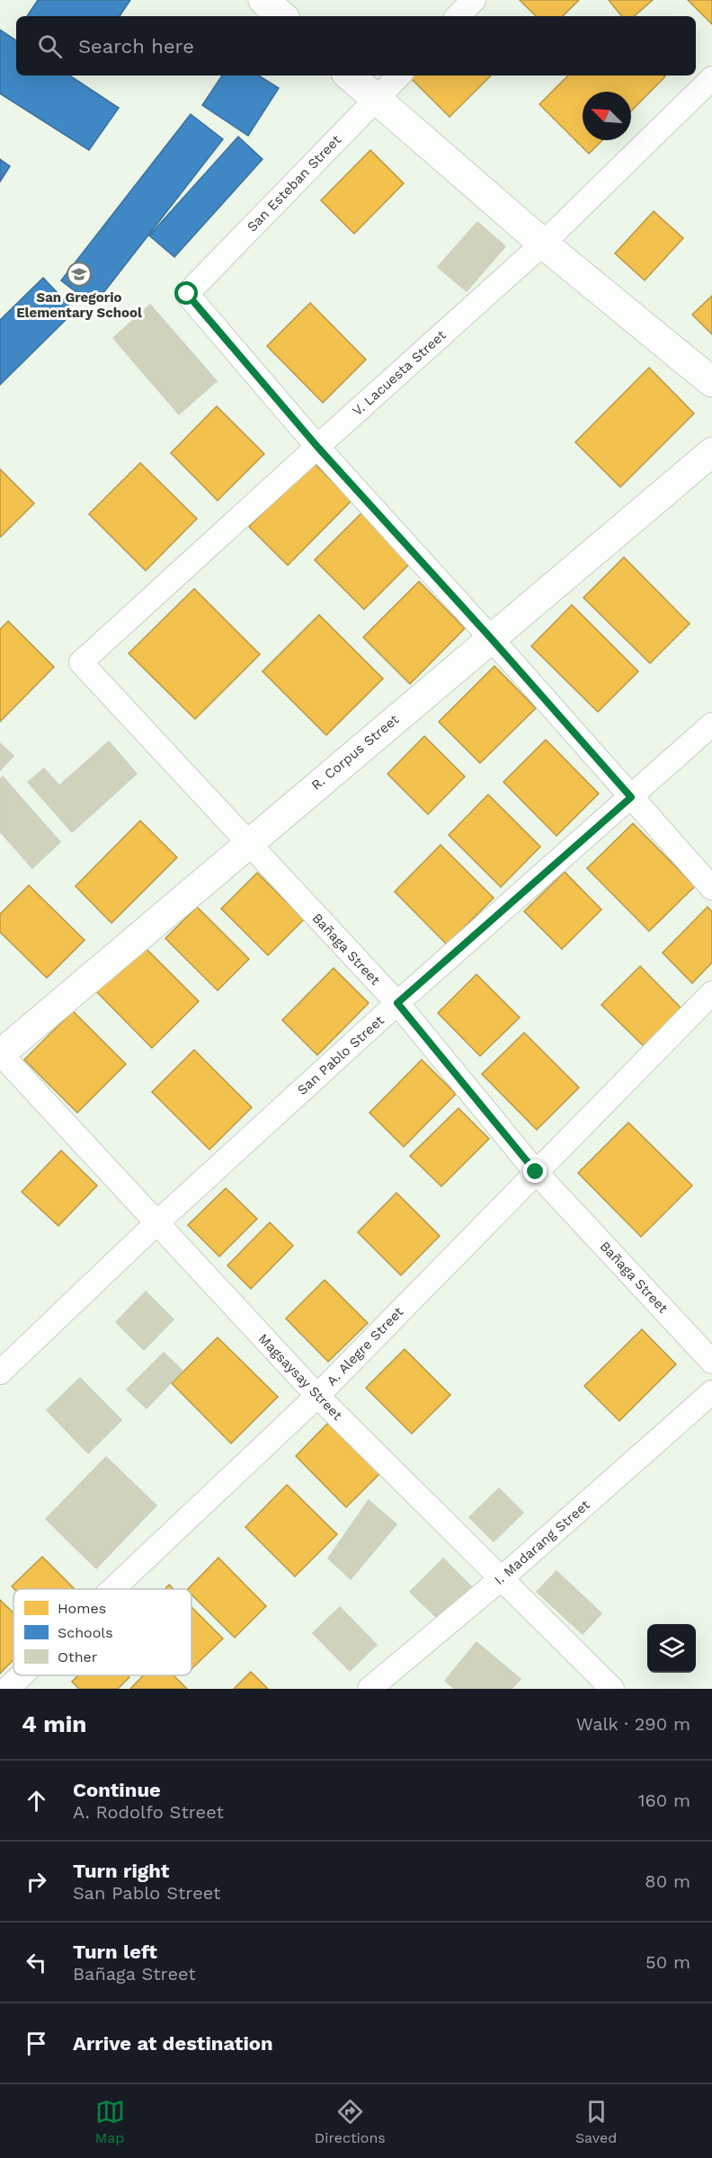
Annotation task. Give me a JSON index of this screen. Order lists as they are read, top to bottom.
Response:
{
  "streets": {
    "street": [
      "San Esteban Street",
      "V. Lacuesta Street",
      "R. Corpus Street",
      "Bañaga Street",
      "San Pablo Street",
      "A. Alegre Street",
      "Magsaysay Street",
      "I. Madarang Street"
    ]
  },
  "crossings": [
    ["San Esteban Street", "V. Lacuesta Street"],
    ["V. Lacuesta Street", "Bañaga Street"],
    ["R. Corpus Street", "Bañaga Street"],
    ["R. Corpus Street", "Magsaysay Street"],
    ["Bañaga Street", "San Pablo Street"],
    ["Bañaga Street", "A. Alegre Street"],
    ["San Pablo Street", "Magsaysay Street"],
    ["A. Alegre Street", "Magsaysay Street"],
    ["Magsaysay Street", "I. Madarang Street"]
  ],
  "places": {
    "school or university": ["San Gregorio Elementary School"]
  },
  "legend": ["Homes", "Schools", "Other"],
  "north": "top left",
  "page": {
    "search": "Search here",
    "heading": ["4 min", "Walk · 290 m"],
    "list": [
      ["Continue", "A. Rodolfo Street", "160 m"],
      ["Turn right", "San Pablo Street", "80 m"],
      ["Turn left", "Bañaga Street", "50 m"],
      "Arrive at destination"
    ],
    "nav": ["Map", "Directions", "Saved"]
  }
}
